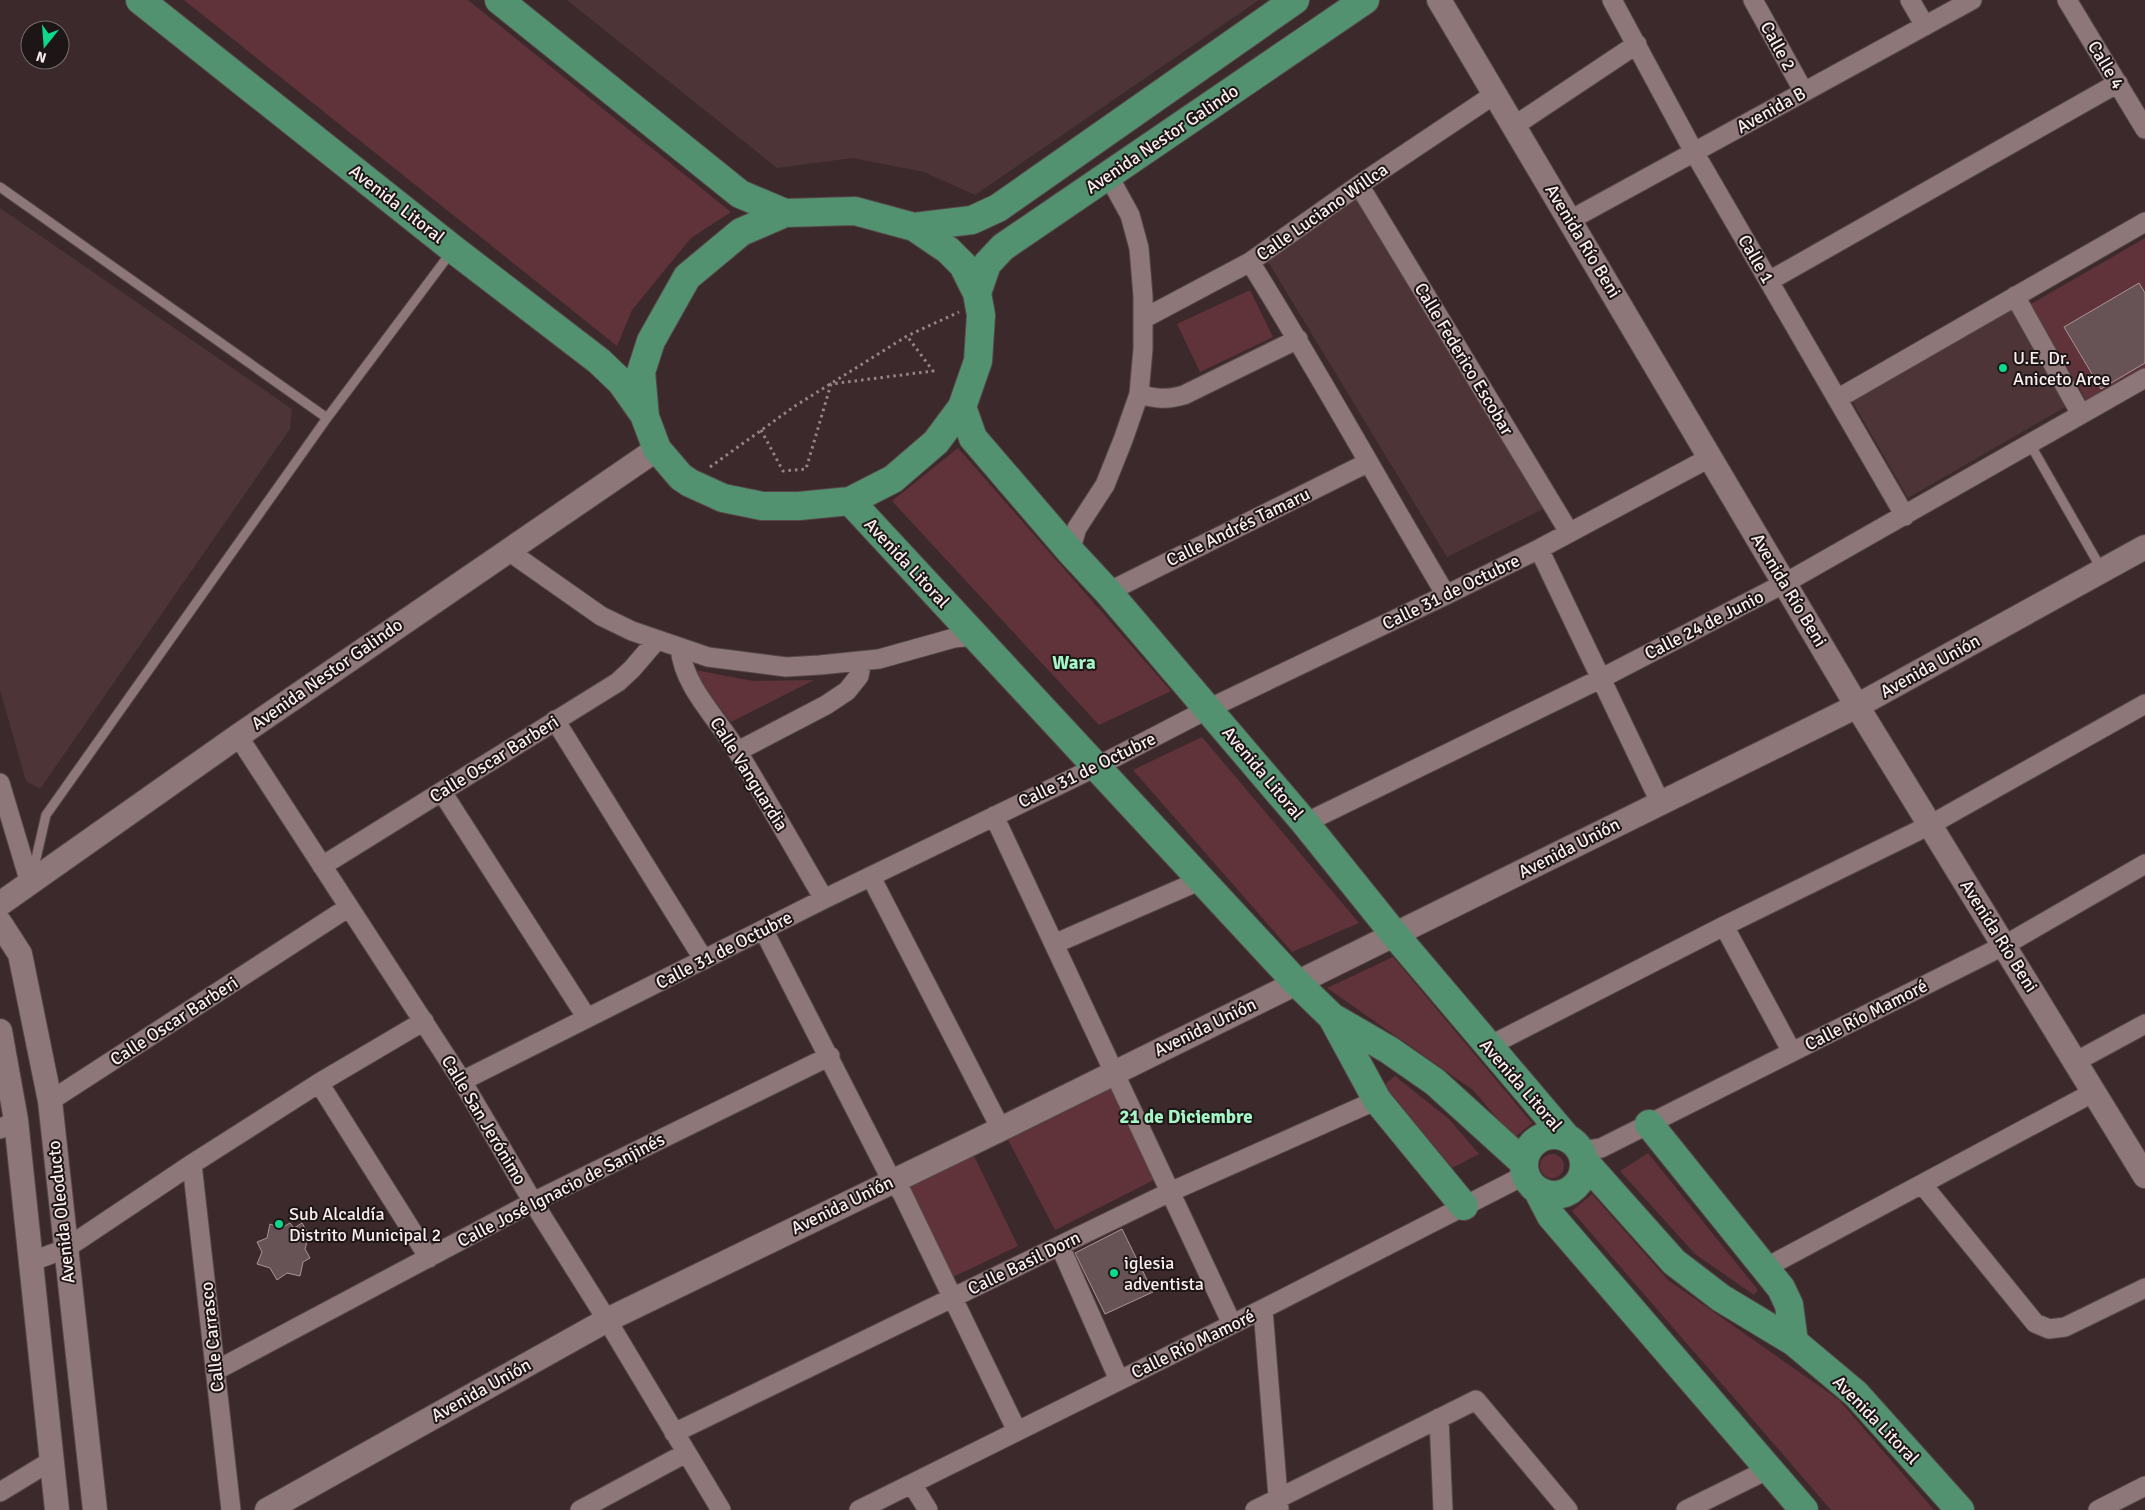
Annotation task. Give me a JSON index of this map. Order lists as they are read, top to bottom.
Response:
{
  "streets": {
    "main road": ["Avenida Nestor Galindo", "Avenida Litoral"],
    "street": [
      "Calle 2",
      "Calle 4",
      "Avenida B",
      "Calle Luciano Willca",
      "Avenida Río Beni",
      "Calle 1",
      "Calle Federico Escobar",
      "Calle Andrés Tamaru",
      "Calle 31 de Octubre",
      "Calle 24 de Junio",
      "Avenida Unión",
      "Calle Oscar Barberi",
      "Calle Vanguardia",
      "Calle Río Mamoré",
      "Calle San Jerónimo",
      "Calle José Ignacio de Sanjinés",
      "Avenida Oleoducto",
      "Calle Basil Dorn",
      "Calle Carrasco"
    ]
  },
  "crossings": [
    ["Calle 2", "Avenida B"],
    ["Avenida B", "Avenida Río Beni"],
    ["Avenida B", "Calle 1"],
    ["Avenida Nestor Galindo", "Calle San Jerónimo"],
    ["Avenida Litoral", "Calle Andrés Tamaru"],
    ["Avenida Litoral", "Calle 31 de Octubre"],
    ["Avenida Litoral", "Calle 24 de Junio"],
    ["Avenida Litoral", "Avenida Unión"],
    ["Avenida Litoral", "Calle Río Mamoré"],
    ["Calle Luciano Willca", "Avenida Río Beni"],
    ["Calle Luciano Willca", "Calle Federico Escobar"],
    ["Avenida Río Beni", "Calle 31 de Octubre"],
    ["Avenida Río Beni", "Calle 24 de Junio"],
    ["Avenida Río Beni", "Avenida Unión"],
    ["Avenida Río Beni", "Calle Río Mamoré"],
    ["Calle 1", "Calle 24 de Junio"],
    ["Calle Federico Escobar", "Calle 31 de Octubre"],
    ["Calle 31 de Octubre", "Calle Vanguardia"],
    ["Calle 31 de Octubre", "Calle San Jerónimo"],
    ["Avenida Unión", "Calle San Jerónimo"],
    ["Calle Oscar Barberi", "Calle San Jerónimo"],
    ["Calle Oscar Barberi", "Avenida Oleoducto"],
    ["Calle San Jerónimo", "Calle José Ignacio de Sanjinés"],
    ["Calle San Jerónimo", "Calle Basil Dorn"],
    ["Calle José Ignacio de Sanjinés", "Calle Carrasco"]
  ],
  "districts": ["Wara", "21 de Diciembre"],
  "places": ["U.E. Dr. Aniceto Arce", "Sub Alcaldía Distrito Municipal 2", "iglesia adventista"],
  "north": "bottom"
}
